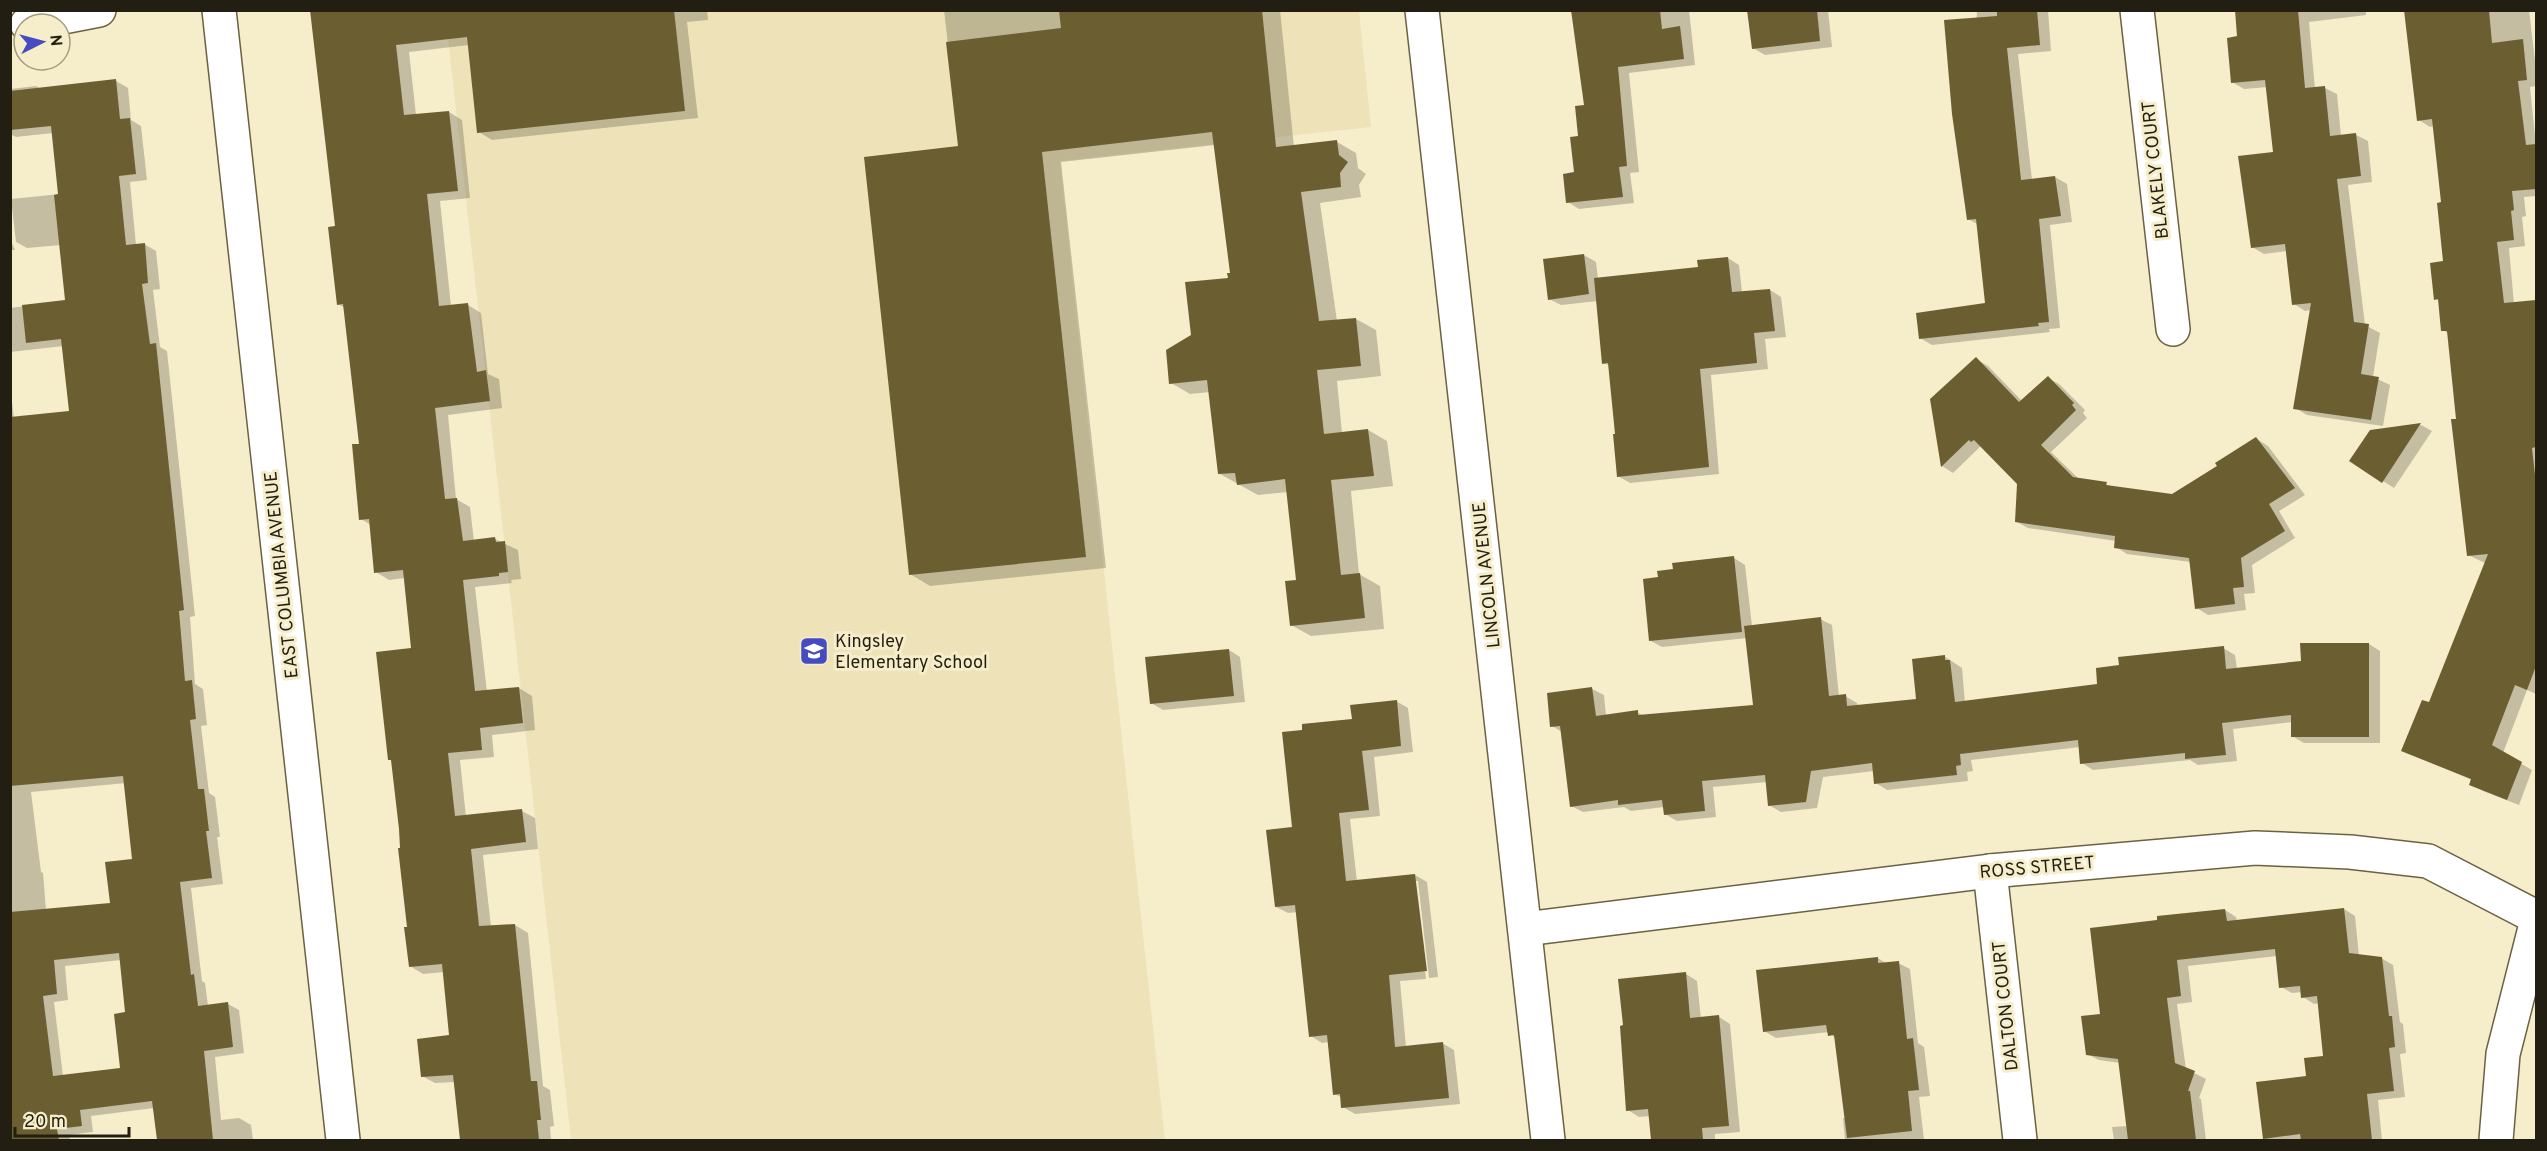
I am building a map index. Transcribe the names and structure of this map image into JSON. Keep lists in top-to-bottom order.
{
  "streets": {
    "street": [
      "BLAKELY COURT",
      "EAST COLUMBIA AVENUE",
      "LINCOLN AVENUE",
      "ROSS STREET",
      "DALTON COURT"
    ]
  },
  "crossings": [
    ["LINCOLN AVENUE", "ROSS STREET"],
    ["ROSS STREET", "DALTON COURT"]
  ],
  "places": {
    "school or university": ["Kingsley Elementary School"]
  },
  "scale_bar": "20 m",
  "north": "right"
}
